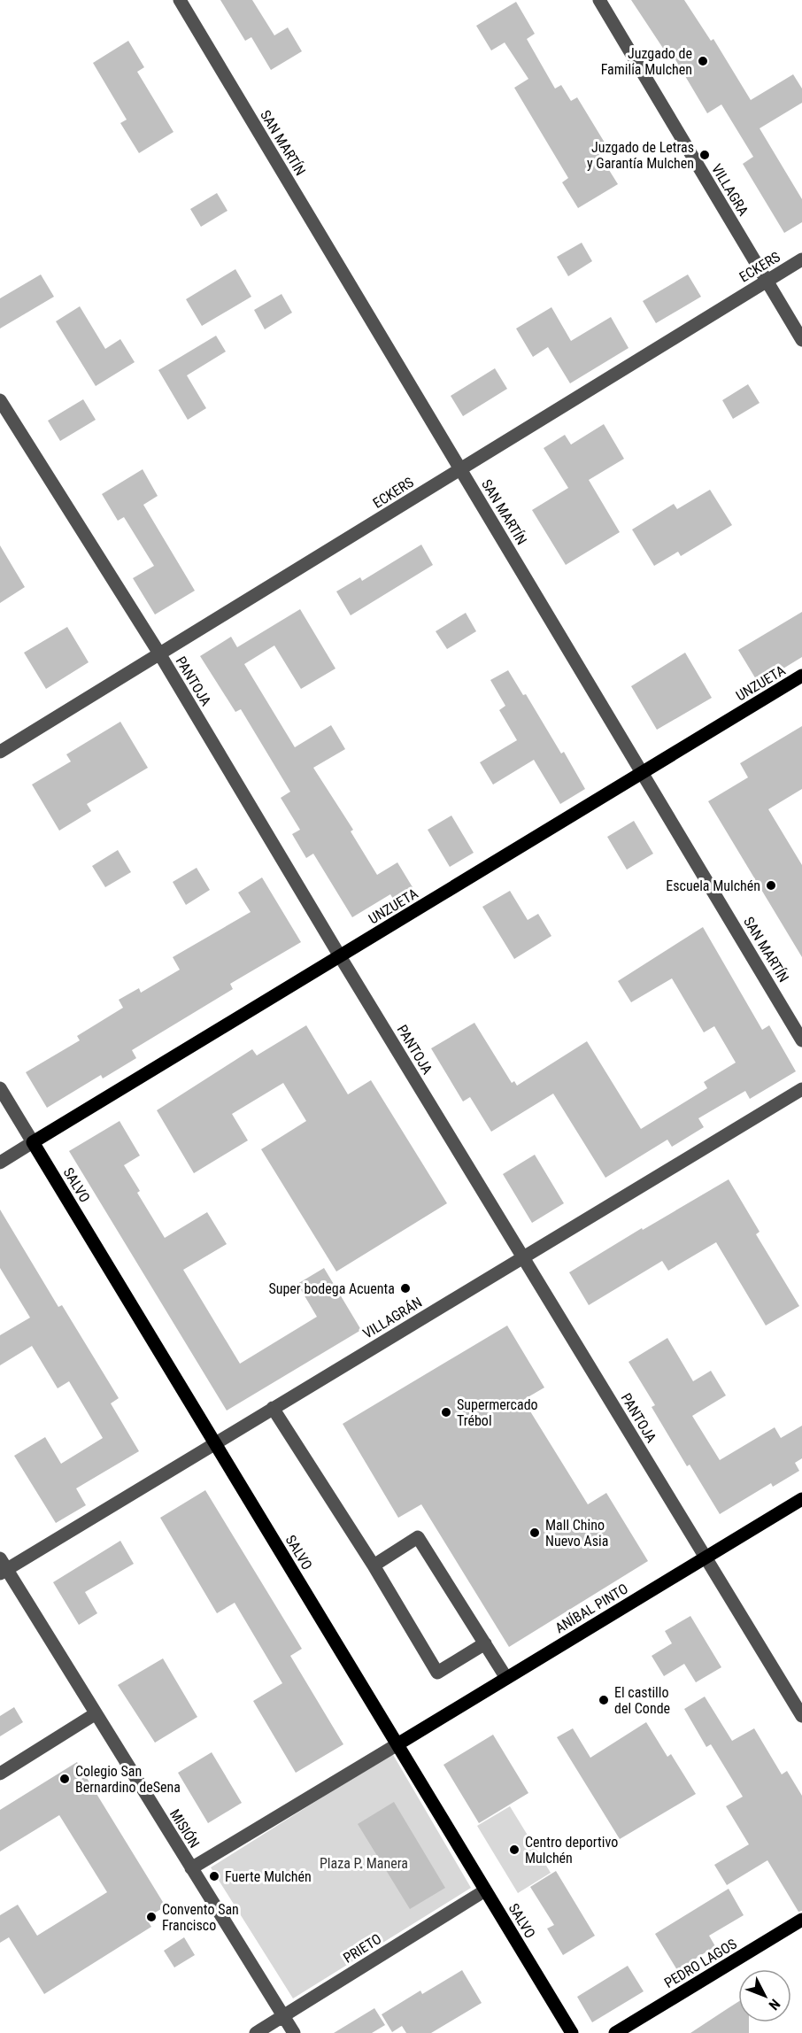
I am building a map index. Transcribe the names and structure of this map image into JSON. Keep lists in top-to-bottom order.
{
  "streets": {
    "main road": [
      "UNZUETA",
      "SALVO",
      "ANÍBAL PINTO",
      "PEDRO LAGOS"
    ],
    "street": [
      "SAN MARTÍN",
      "VILLAGRA",
      "ECKERS",
      "PANTOJA",
      "VILLAGRÁN",
      "MISIÓN",
      "PRIETO"
    ]
  },
  "crossings": [
    ["SAN MARTÍN", "ECKERS"],
    ["SAN MARTÍN", "UNZUETA"],
    ["VILLAGRA", "ECKERS"],
    ["ECKERS", "PANTOJA"],
    ["PANTOJA", "UNZUETA"],
    ["PANTOJA", "VILLAGRÁN"],
    ["PANTOJA", "ANÍBAL PINTO"],
    ["UNZUETA", "SALVO"],
    ["SALVO", "VILLAGRÁN"],
    ["SALVO", "ANÍBAL PINTO"],
    ["SALVO", "PRIETO"],
    ["VILLAGRÁN", "MISIÓN"],
    ["MISIÓN", "PRIETO"]
  ],
  "parks": ["Plaza P. Manera"],
  "places": [
    "Juzgado de Familia Mulchen",
    "Juzgado de Letras y Garantía Mulchen",
    "Escuela Mulchén",
    "Super bodega Acuenta",
    "Supermercado Trébol",
    "Mall Chino Nuevo Asia",
    "El castillo del Conde",
    "Colegio San Bernardino deSena",
    "Centro deportivo Mulchén",
    "Fuerte Mulchén",
    "Convento San Francisco"
  ],
  "north": "bottom right"
}
